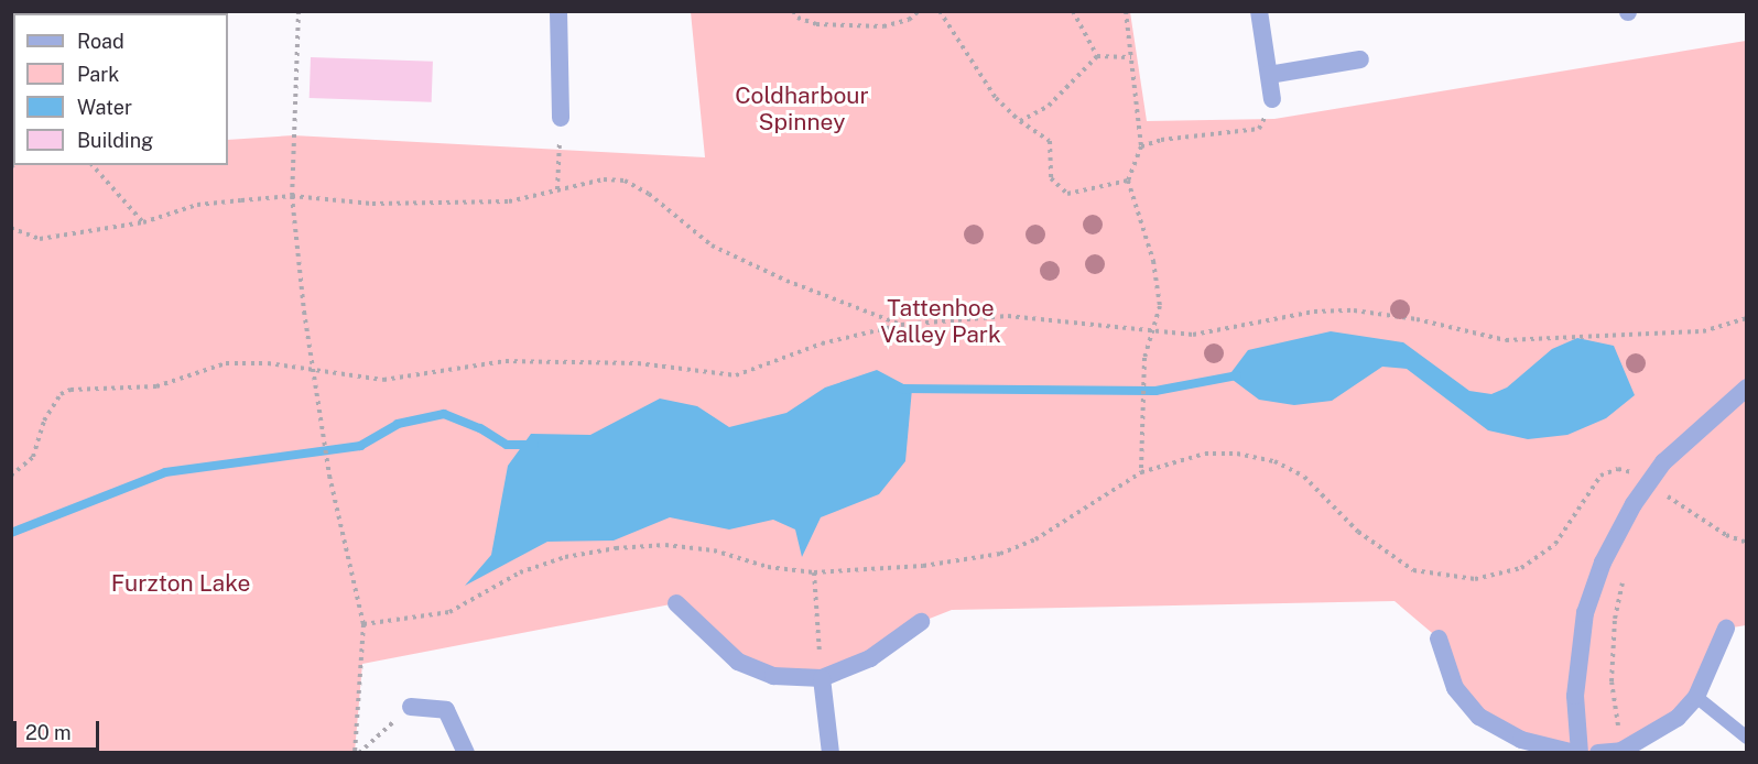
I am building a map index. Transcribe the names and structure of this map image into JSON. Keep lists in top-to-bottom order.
{
  "parks": ["Coldharbour Spinney", "Tattenhoe Valley Park", "Furzton Lake"],
  "legend": [
    "Road",
    "Park",
    "Water",
    "Building"
  ],
  "scale_bar": "20 m"
}
